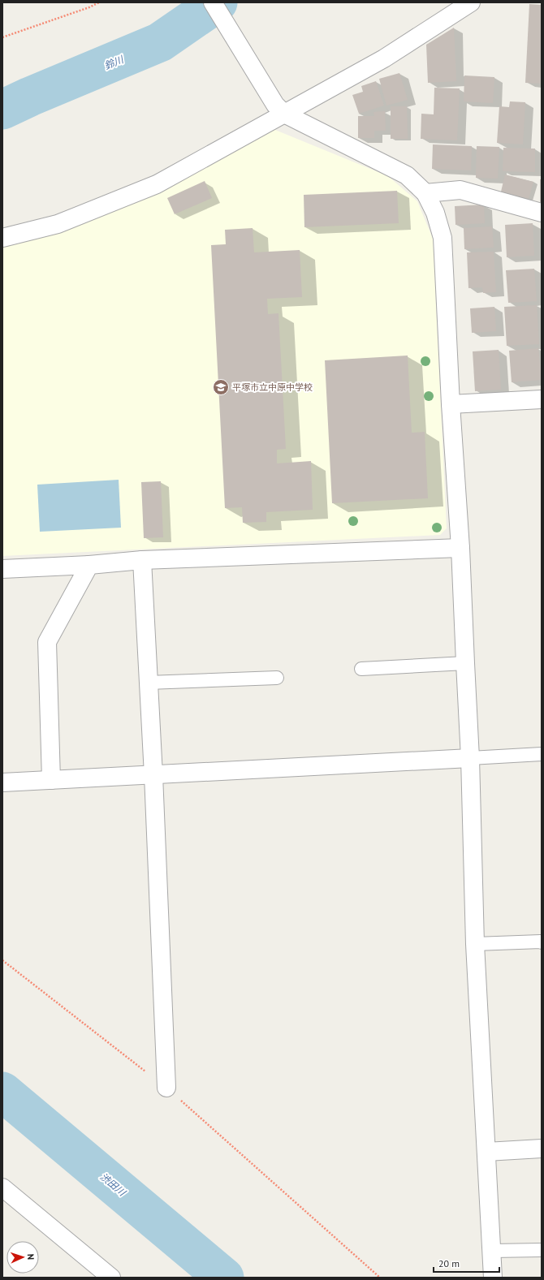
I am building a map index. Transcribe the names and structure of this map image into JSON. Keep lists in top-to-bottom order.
{
  "water": ["鈴川", "渋田川"],
  "places": {
    "school or university": ["平塚市立中原中学校"]
  },
  "scale_bar": "20 m",
  "north": "right"
}
